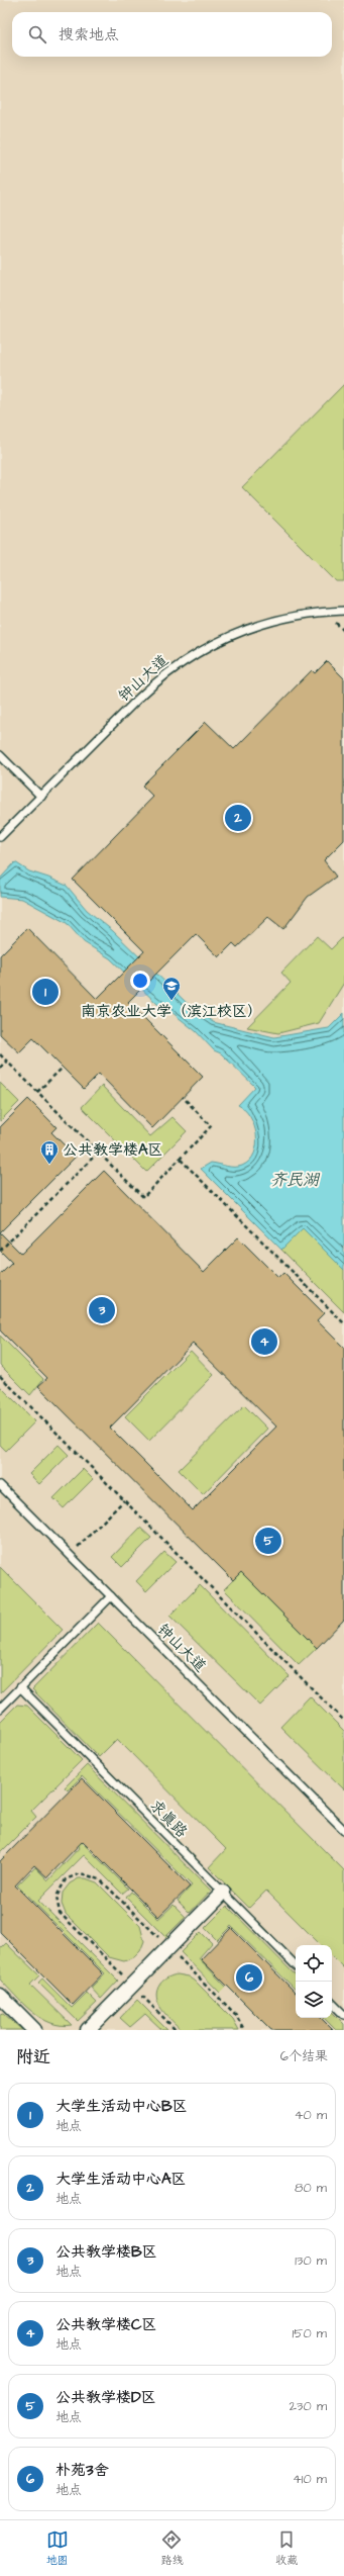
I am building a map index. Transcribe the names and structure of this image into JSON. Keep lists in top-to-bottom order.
{
  "streets": {
    "lane": ["钟山大道", "求真路"]
  },
  "water": ["齐民湖"],
  "places": {
    "school or university": ["南京农业大学（滨江校区）"],
    "building": ["公共教学楼A区"]
  },
  "page": {
    "search": "搜索地点",
    "pins": [
      "2",
      "1",
      "3",
      "4",
      "5",
      "6"
    ],
    "heading": ["附近", "6个结果"],
    "list": [
      {
        "mark": "1",
        "name": "大学生活动中心B区",
        "note": "地点",
        "value": "40 m"
      },
      {
        "mark": "2",
        "name": "大学生活动中心A区",
        "note": "地点",
        "value": "80 m"
      },
      {
        "mark": "3",
        "name": "公共教学楼B区",
        "note": "地点",
        "value": "130 m"
      },
      {
        "mark": "4",
        "name": "公共教学楼C区",
        "note": "地点",
        "value": "150 m"
      },
      {
        "mark": "5",
        "name": "公共教学楼D区",
        "note": "地点",
        "value": "230 m"
      },
      {
        "mark": "6",
        "name": "朴苑3舍",
        "note": "地点",
        "value": "410 m"
      }
    ],
    "nav": ["地图", "路线", "收藏"]
  }
}
